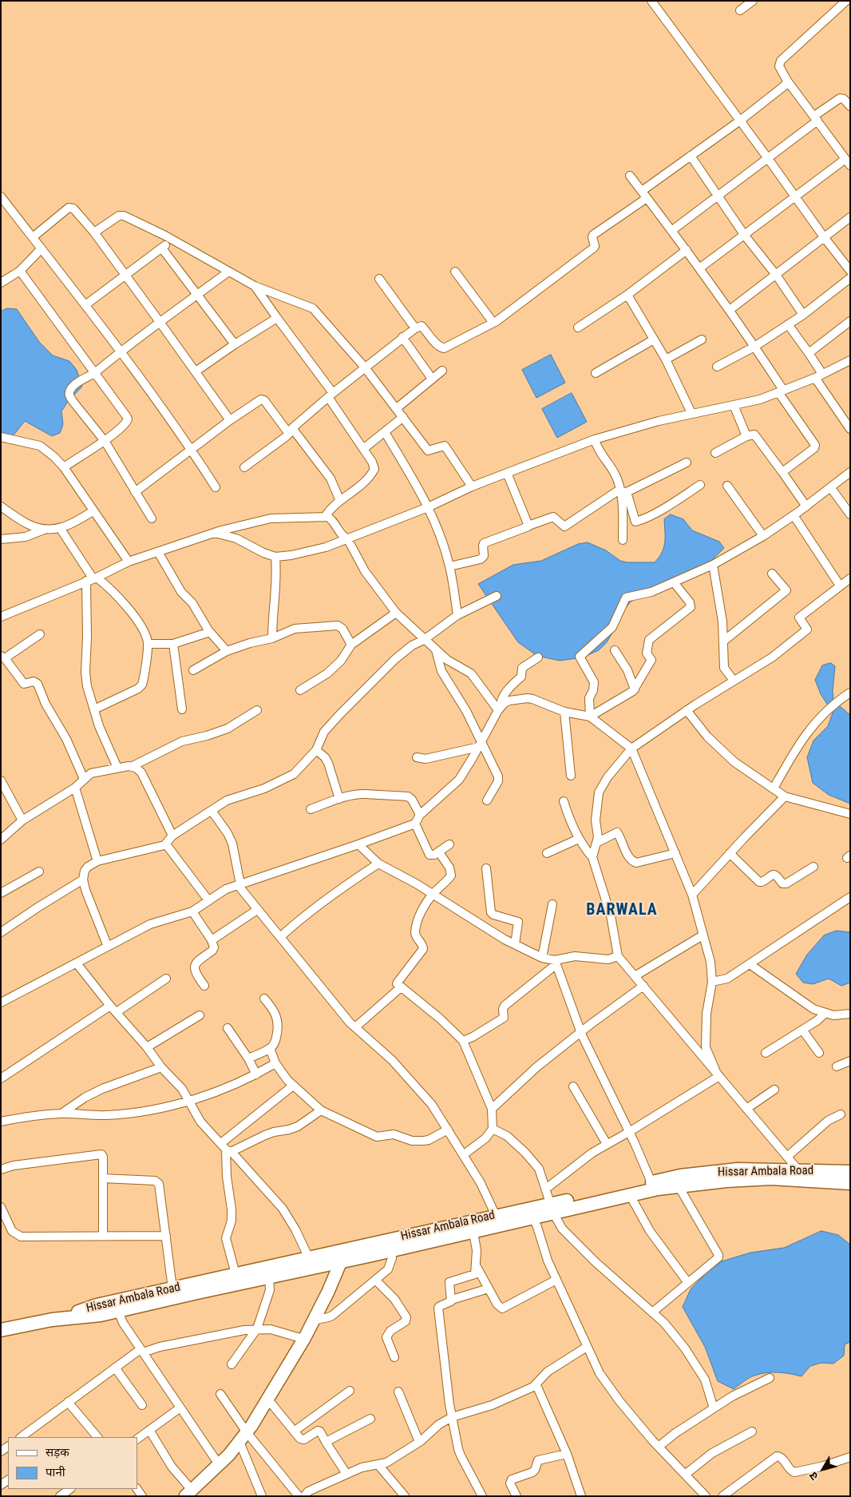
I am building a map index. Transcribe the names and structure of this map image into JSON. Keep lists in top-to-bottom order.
{
  "streets": {
    "main road": ["Hissar Ambala Road"]
  },
  "districts": ["BARWALA"],
  "legend": ["सड़क", "पानी"],
  "north": "bottom left"
}
